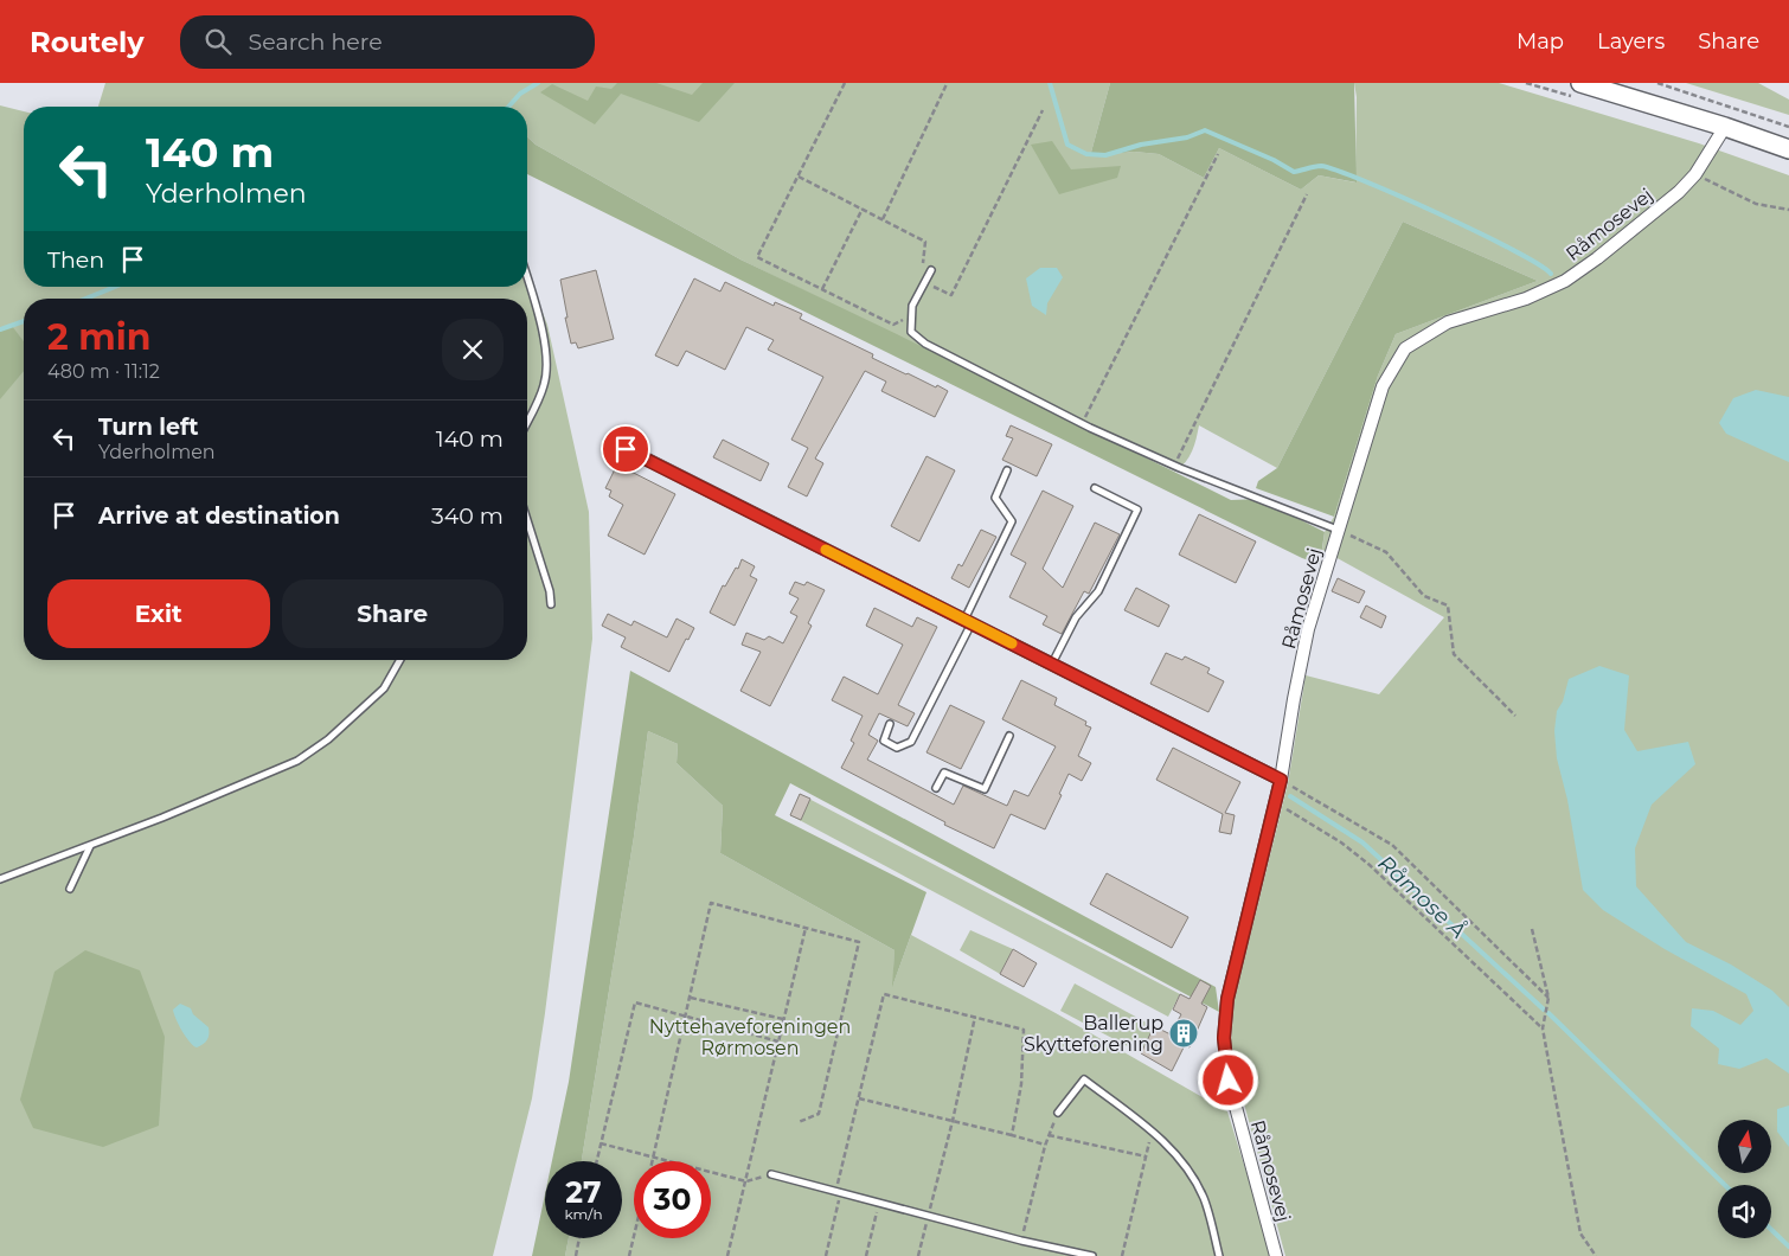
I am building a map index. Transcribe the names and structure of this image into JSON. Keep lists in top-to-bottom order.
{
  "streets": {
    "street": ["Råmosevej"]
  },
  "water": ["Råmose Å"],
  "parks": ["Nyttehaveforeningen Rørmosen"],
  "places": {
    "building": ["Ballerup Skytteforening"]
  },
  "north": "top",
  "page": {
    "header": "Routely",
    "search": "Search here",
    "nav": ["Map", "Layers", "Share"],
    "turn": ["140 m", "Yderholmen"],
    "then": "Then",
    "heading": ["2 min", "480 m · 11:12"],
    "list": [
      {
        "name": "Turn left",
        "note": "Yderholmen",
        "value": "140 m"
      },
      {
        "name": "Arrive at destination",
        "value": "340 m"
      }
    ],
    "buttons": ["Exit", "Share"],
    "speed": "27 km/h",
    "limit": "30"
  }
}
